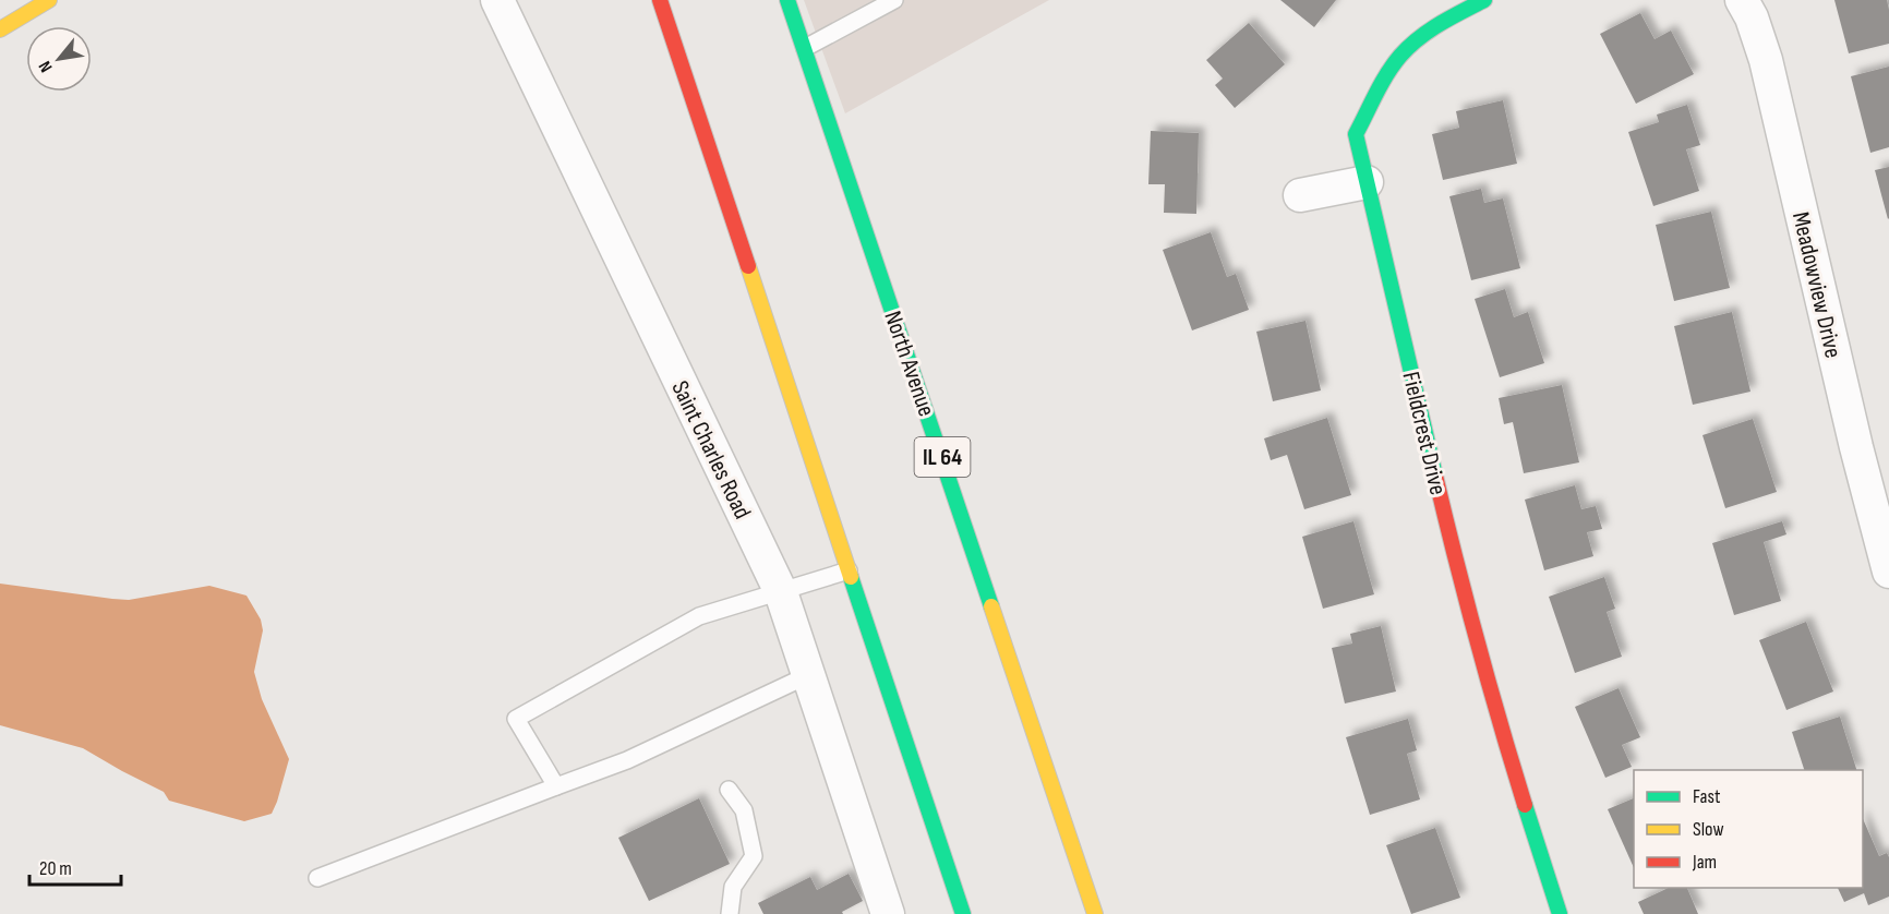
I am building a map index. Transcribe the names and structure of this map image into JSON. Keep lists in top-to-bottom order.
{
  "streets": {
    "main road": ["North Avenue", "Fieldcrest Drive", "IL 64"],
    "street": ["Meadowview Drive", "Saint Charles Road"]
  },
  "legend": ["Fast", "Slow", "Jam"],
  "scale_bar": "20 m",
  "north": "bottom left"
}
